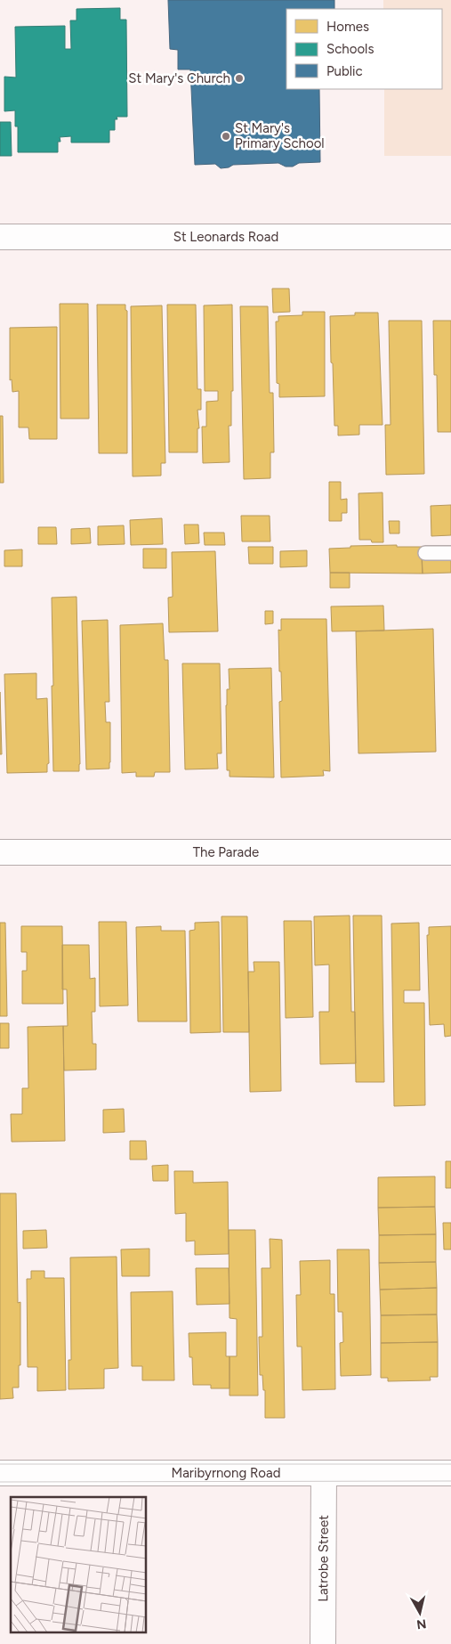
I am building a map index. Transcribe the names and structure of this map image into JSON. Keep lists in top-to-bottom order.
{
  "streets": {
    "street": [
      "St Leonards Road",
      "The Parade",
      "Maribyrnong Road",
      "Latrobe Street"
    ]
  },
  "crossings": [
    ["Maribyrnong Road", "Latrobe Street"]
  ],
  "places": ["St Mary's Church", "St Mary's Primary School"],
  "legend": ["Homes", "Schools", "Public"],
  "north": "bottom"
}
